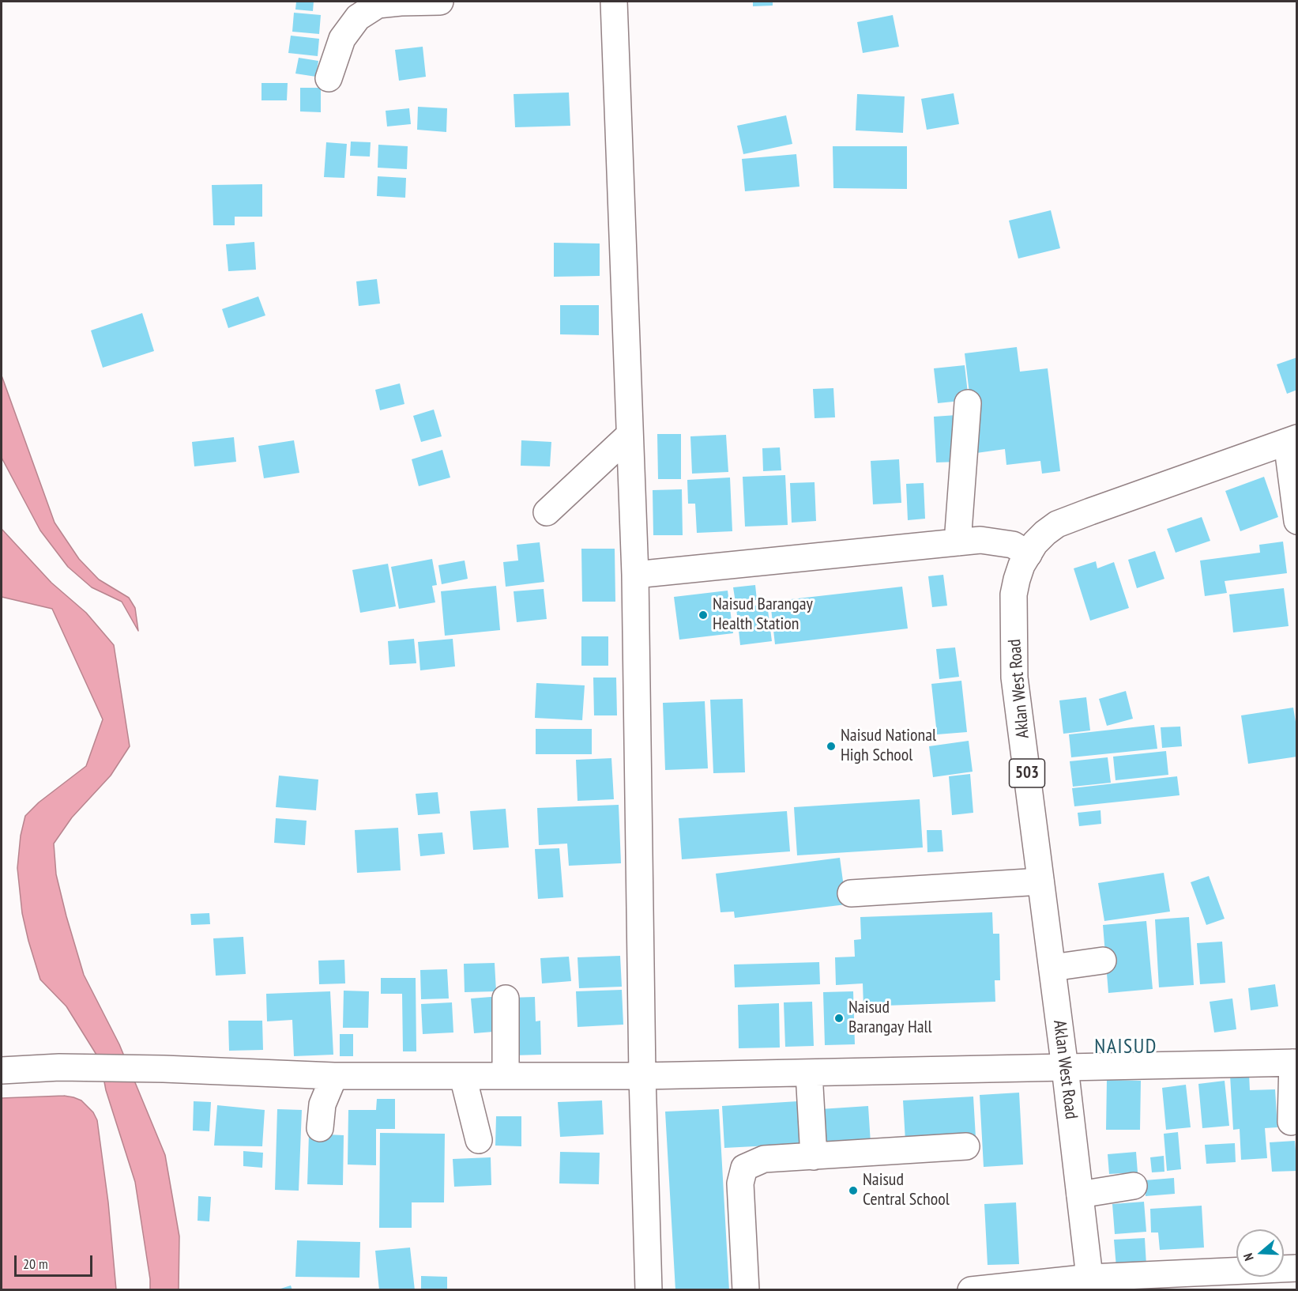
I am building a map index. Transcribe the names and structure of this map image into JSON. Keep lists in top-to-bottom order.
{
  "streets": {
    "street": ["Aklan West Road", "503"]
  },
  "districts": ["NAISUD"],
  "places": [
    "Naisud Barangay Health Station",
    "Naisud National High School",
    "Naisud Barangay Hall",
    "Naisud Central School"
  ],
  "scale_bar": "20 m",
  "north": "left"
}
